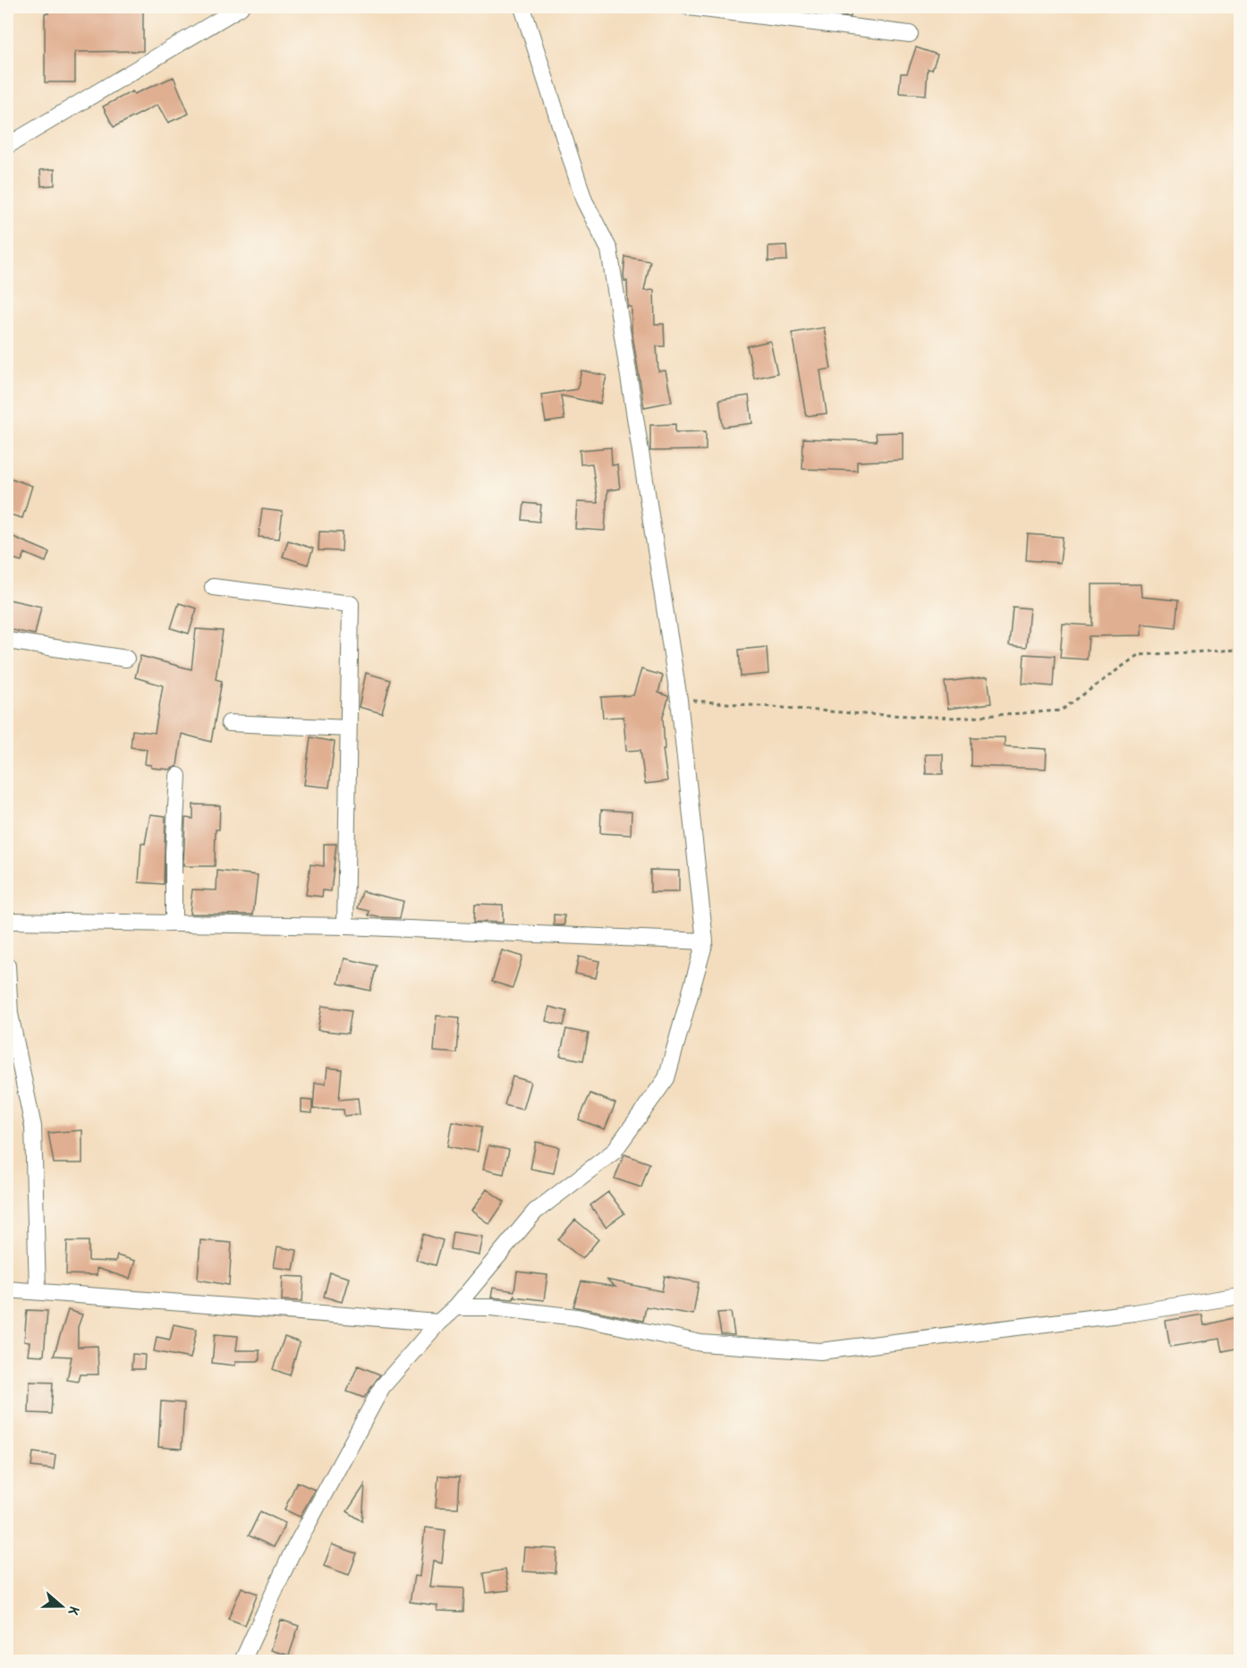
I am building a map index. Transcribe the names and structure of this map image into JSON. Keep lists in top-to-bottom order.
{
  "north": "right"
}
